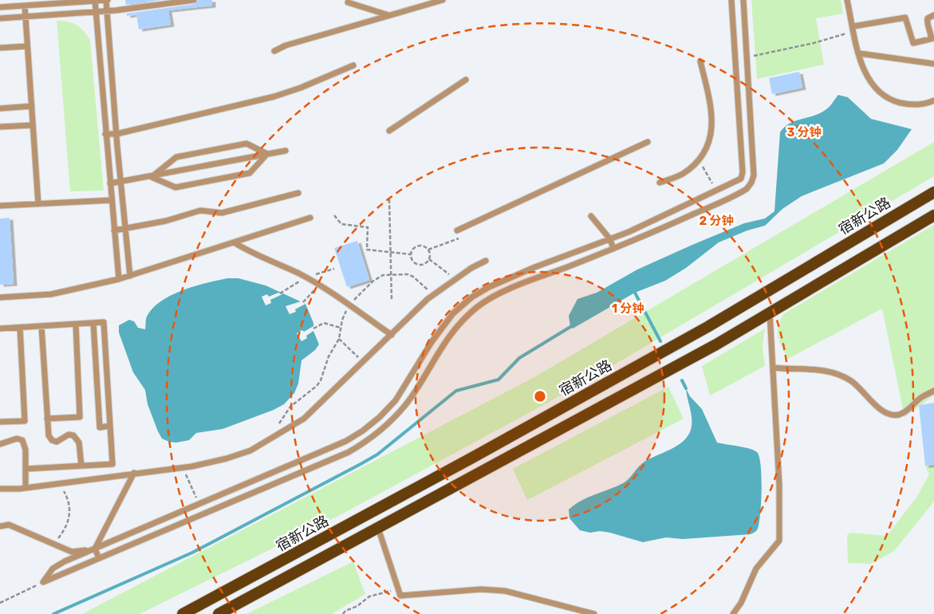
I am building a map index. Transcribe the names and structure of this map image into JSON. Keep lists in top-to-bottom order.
{
  "streets": {
    "highway": ["宿新公路"]
  },
  "rings": ["3 分钟", "2 分钟", "1 分钟"]
}
